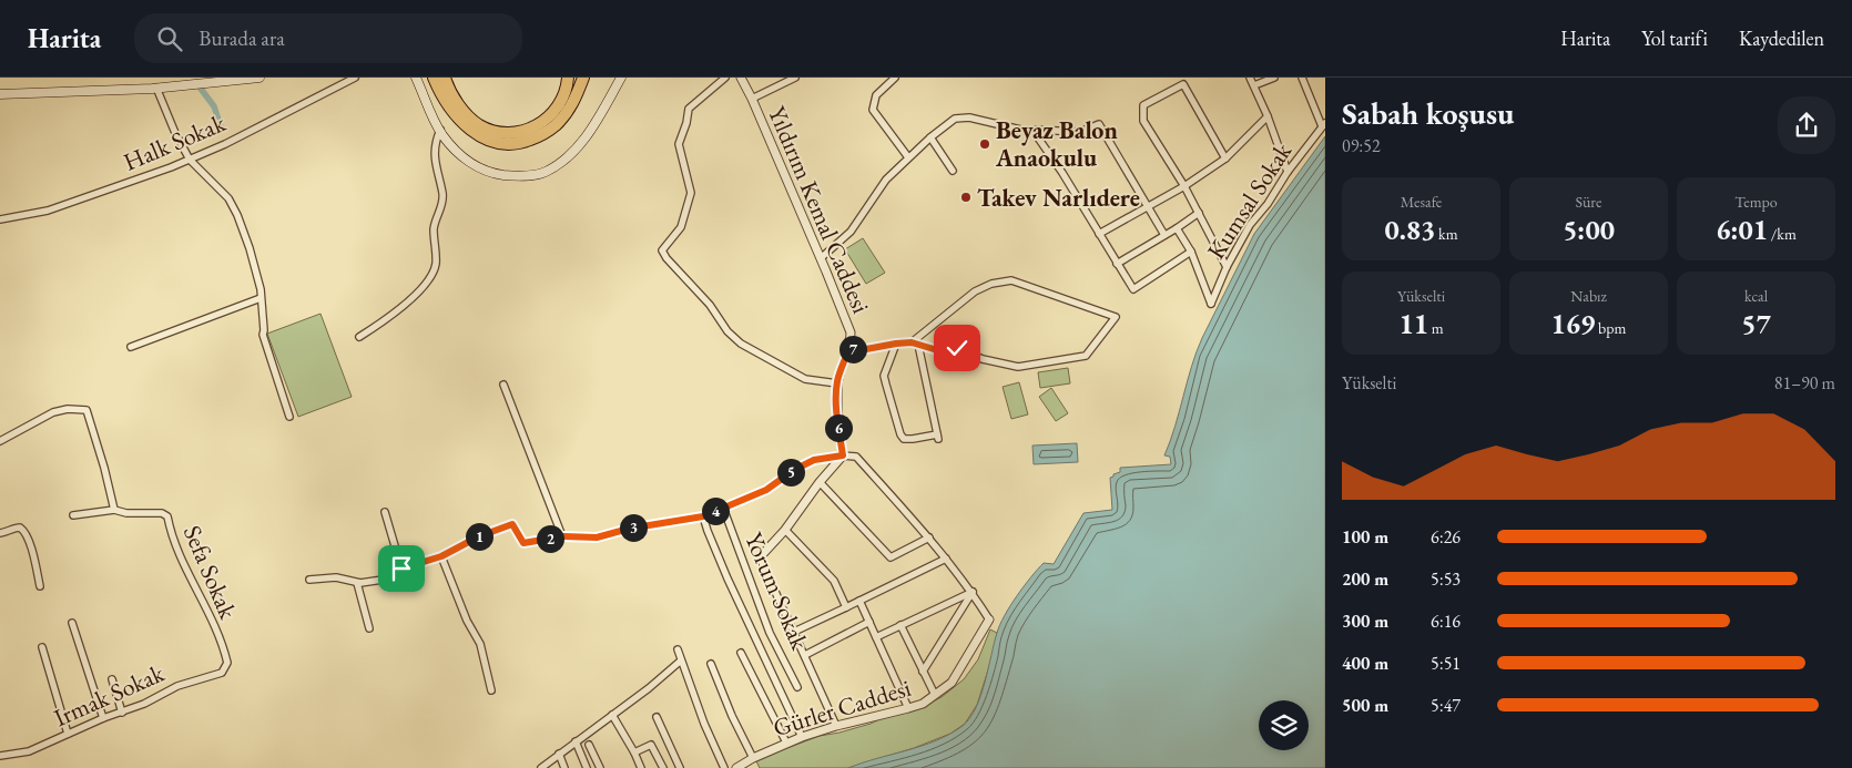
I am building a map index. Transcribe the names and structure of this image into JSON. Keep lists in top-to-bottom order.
{
  "streets": {
    "street": [
      "Halk Sokak",
      "Kumsal Sokak",
      "Yıldırım Kemal Caddesi",
      "Sefa Sokak",
      "Yorum Sokak",
      "Irmak Sokak",
      "Gürler Caddesi"
    ]
  },
  "crossings": [
    ["Sefa Sokak", "Irmak Sokak"]
  ],
  "places": ["Beyaz Balon Anaokulu", "Takev Narlıdere"],
  "page": {
    "header": "Harita",
    "search": "Burada ara",
    "nav": ["Harita", "Yol tarifi", "Kaydedilen"],
    "heading": ["Sabah koşusu", "09:52"],
    "stats": [
      ["Mesafe", "0.83 km"],
      ["Süre", "5:00"],
      ["Tempo", "6:01 /km"],
      ["Yükselti", "11 m"],
      ["Nabız", "169 bpm"],
      ["kcal", "57"]
    ],
    "pins": [
      "7",
      "6",
      "5",
      "4",
      "3",
      "1",
      "2"
    ],
    "chart": ["Yükselti", "81–90 m"],
    "list": [
      {
        "name": "100 m",
        "note": "6:26"
      },
      {
        "name": "200 m",
        "note": "5:53"
      },
      {
        "name": "300 m",
        "note": "6:16"
      },
      {
        "name": "400 m",
        "note": "5:51"
      },
      {
        "name": "500 m",
        "note": "5:47"
      }
    ]
  }
}
